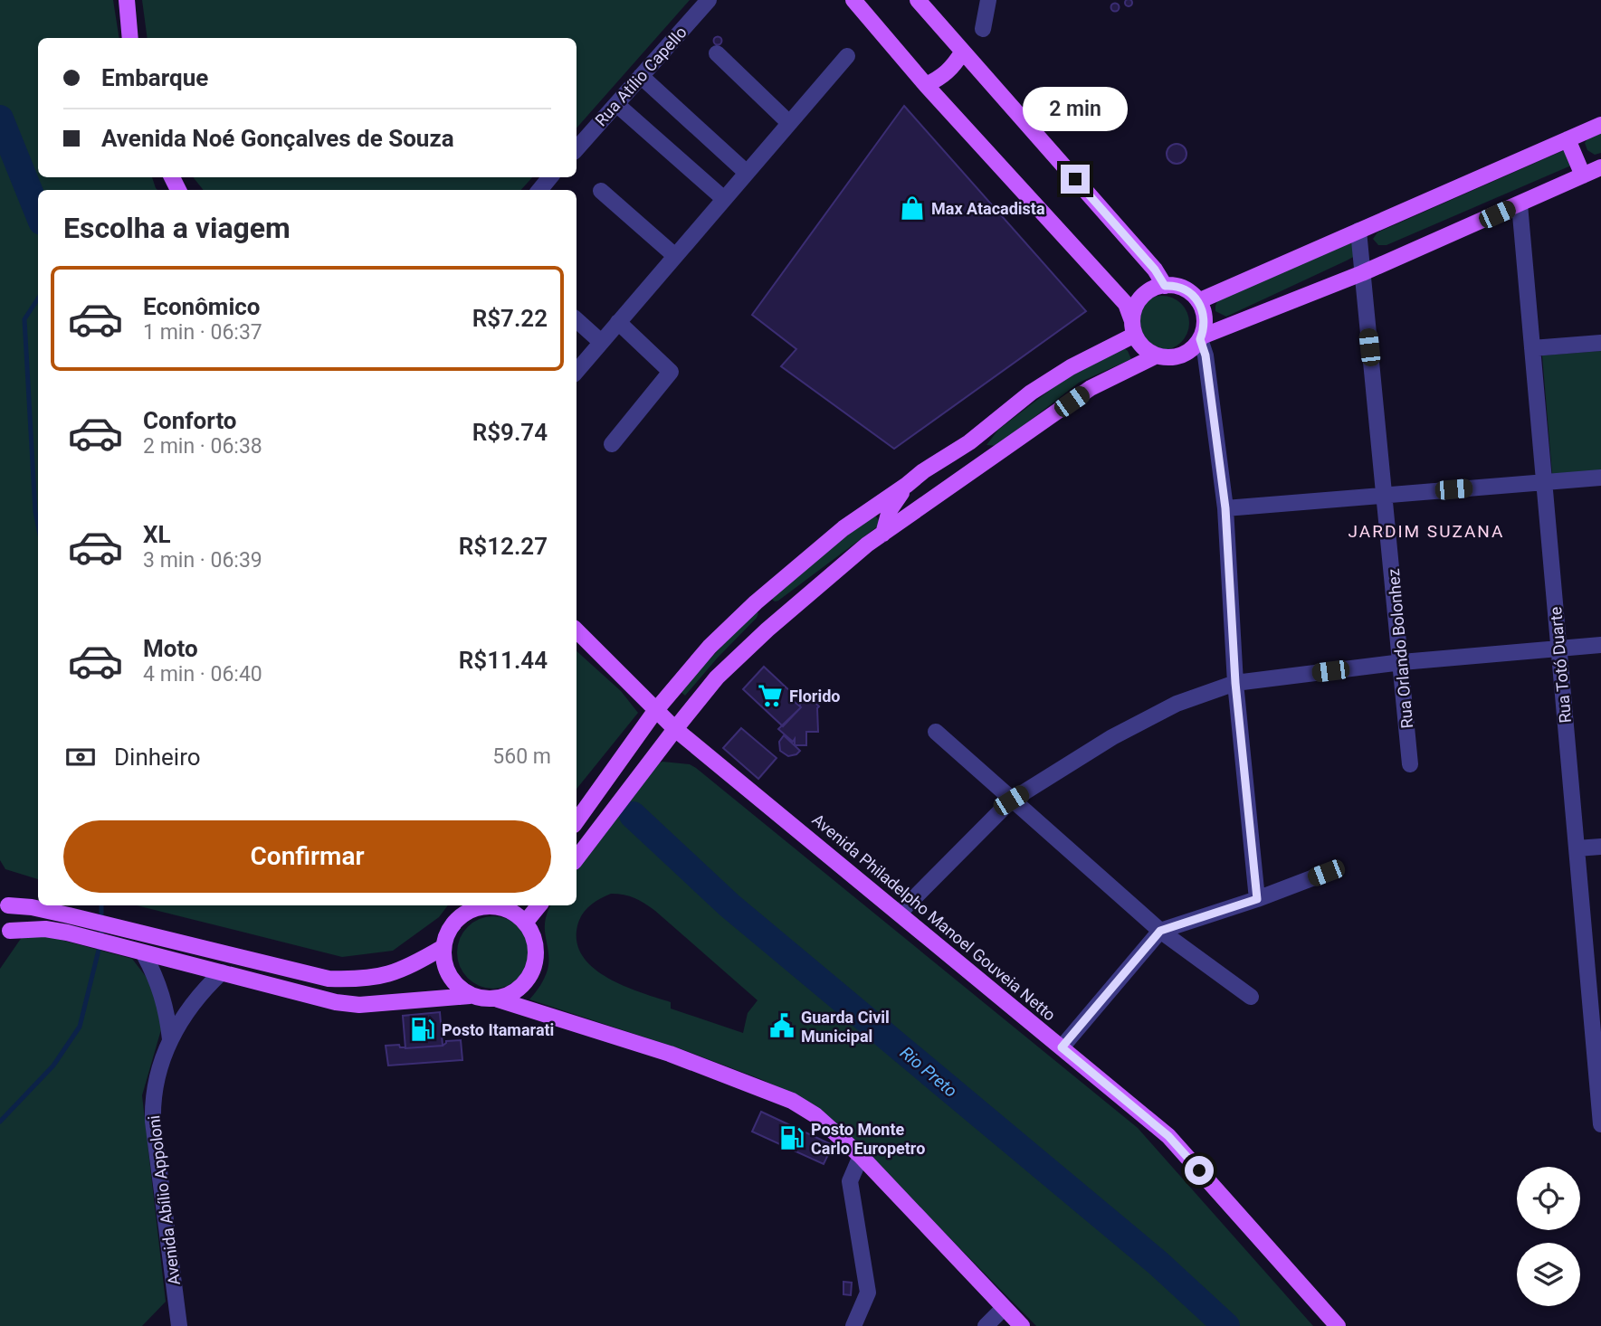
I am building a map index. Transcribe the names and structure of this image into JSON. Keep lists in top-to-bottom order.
{
  "streets": {
    "main road": ["Avenida Philadelpho Manoel Gouveia Netto"],
    "street": [
      "Rua Atílio Capello",
      "Rua Orlando Bolonhez",
      "Rua Totó Duarte",
      "Avenida Abílio Appoloni"
    ]
  },
  "districts": ["JARDIM SUZANA"],
  "water": ["Rio Preto"],
  "places": {
    "shop": ["Max Atacadista"],
    "supermarket": ["Florido"],
    "public building": ["Guarda Civil Municipal"],
    "fuel station": ["Posto Itamarati", "Posto Monte Carlo Europetro"]
  },
  "page": {
    "banner": ["Embarque", "Avenida Noé Gonçalves de Souza"],
    "bubble": "2 min",
    "heading": "Escolha a viagem",
    "list": [
      {
        "name": "Econômico",
        "note": "1 min · 06:37",
        "value": "R$7.22"
      },
      {
        "name": "Conforto",
        "note": "2 min · 06:38",
        "value": "R$9.74"
      },
      {
        "name": "XL",
        "note": "3 min · 06:39",
        "value": "R$12.27"
      },
      {
        "name": "Moto",
        "note": "4 min · 06:40",
        "value": "R$11.44"
      }
    ],
    "pay": ["Dinheiro", "560 m"],
    "buttons": "Confirmar"
  }
}
